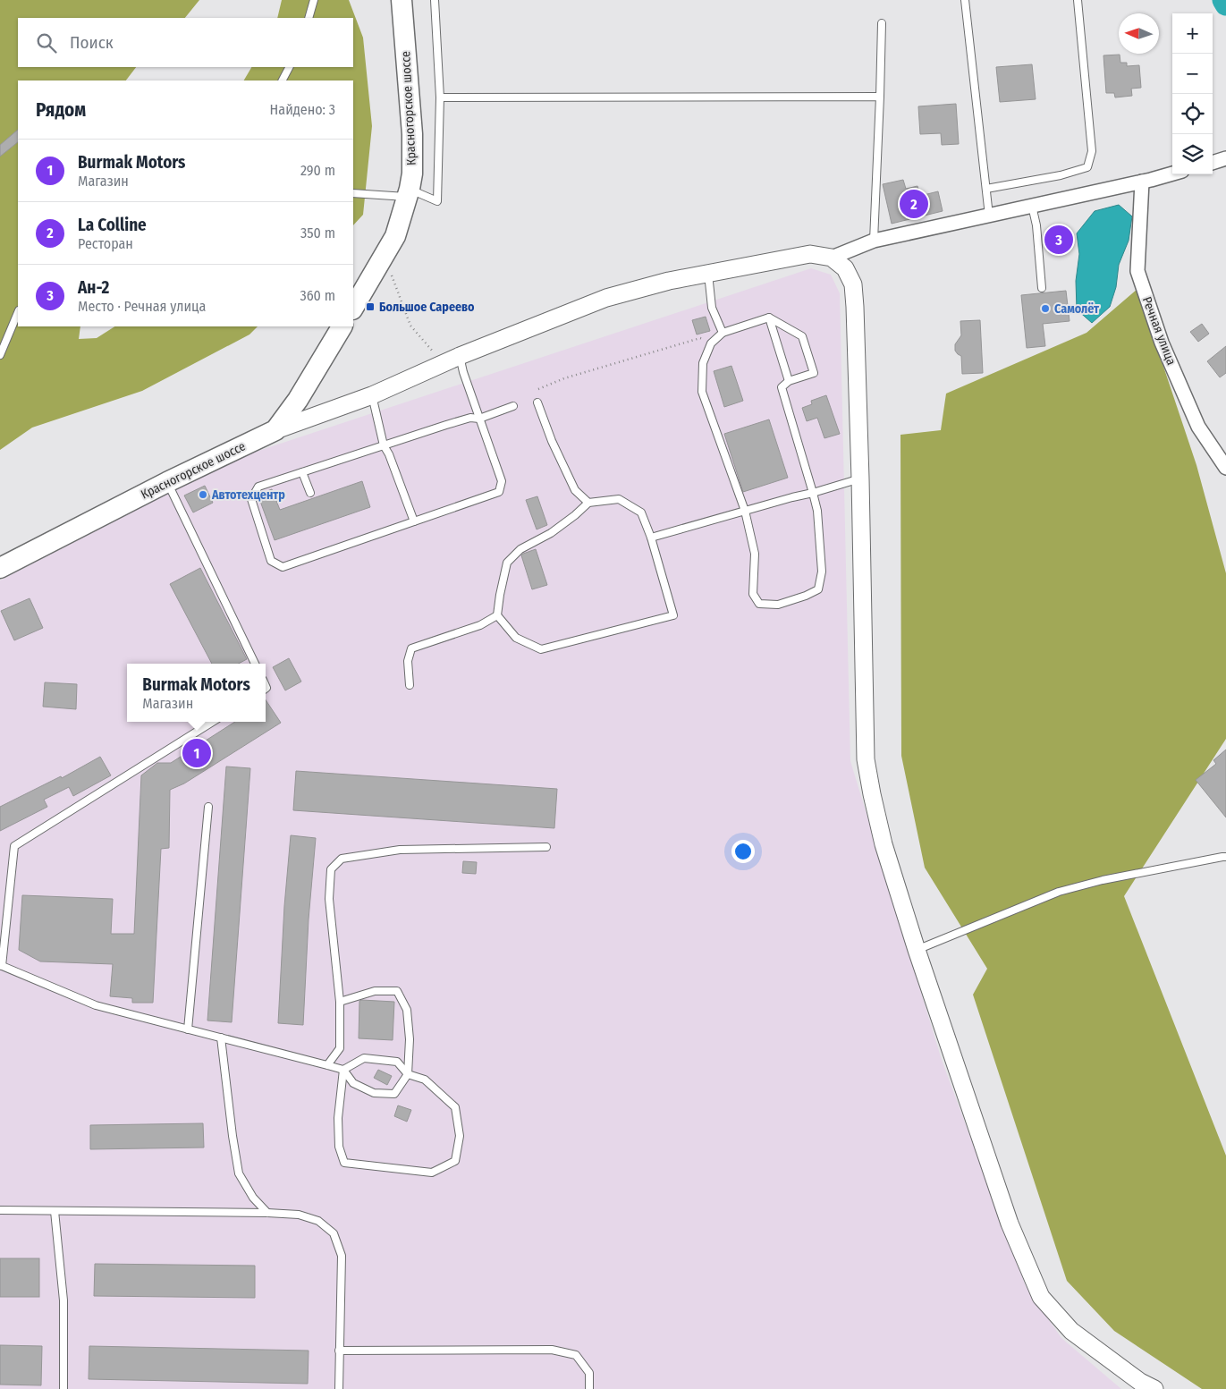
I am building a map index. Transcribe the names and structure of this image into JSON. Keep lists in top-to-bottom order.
{
  "streets": {
    "main road": ["Красногорское шоссе"],
    "street": ["Речная улица"]
  },
  "places": {
    "transit": ["Большое Сареево"],
    "other": ["Самолёт", "Автотехцентр"]
  },
  "north": "left",
  "page": {
    "map_buttons": ["+", "−"],
    "search": "Поиск",
    "heading": ["Рядом", "Найдено: 3"],
    "list": [
      {
        "mark": "1",
        "name": "Burmak Motors",
        "note": "Магазин",
        "value": "290 m"
      },
      {
        "mark": "2",
        "name": "La Colline",
        "note": "Ресторан",
        "value": "350 m"
      },
      {
        "mark": "3",
        "name": "Ан-2",
        "note": "Место · Речная улица",
        "value": "360 m"
      }
    ],
    "pins": ["2", "3", "1"],
    "popup": ["Burmak Motors", "Магазин"]
  }
}
